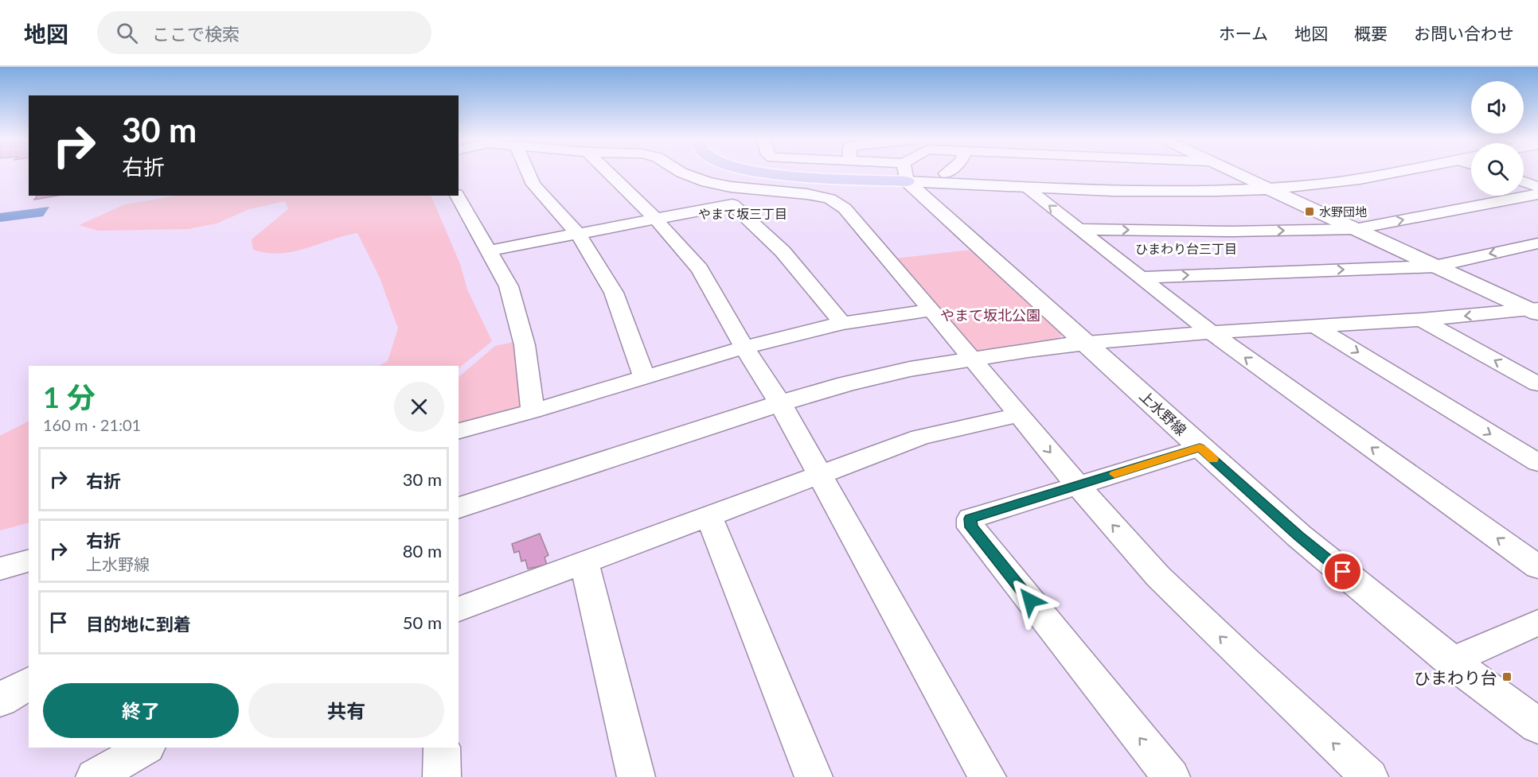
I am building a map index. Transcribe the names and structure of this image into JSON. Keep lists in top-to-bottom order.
{
  "streets": {
    "street": ["上水野線"]
  },
  "districts": ["やまて坂三丁目", "ひまわり台三丁目"],
  "parks": ["やまて坂北公園"],
  "places": {
    "transit": ["水野団地", "ひまわり台"]
  },
  "page": {
    "header": "地図",
    "search": "ここで検索",
    "nav": [
      "ホーム",
      "地図",
      "概要",
      "お問い合わせ"
    ],
    "turn": ["30 m", "右折"],
    "heading": ["1 分", "160 m · 21:01"],
    "list": [
      {
        "name": "右折",
        "value": "30 m"
      },
      {
        "name": "右折",
        "note": "上水野線",
        "value": "80 m"
      },
      {
        "name": "目的地に到着",
        "value": "50 m"
      }
    ],
    "buttons": ["終了", "共有"]
  }
}
